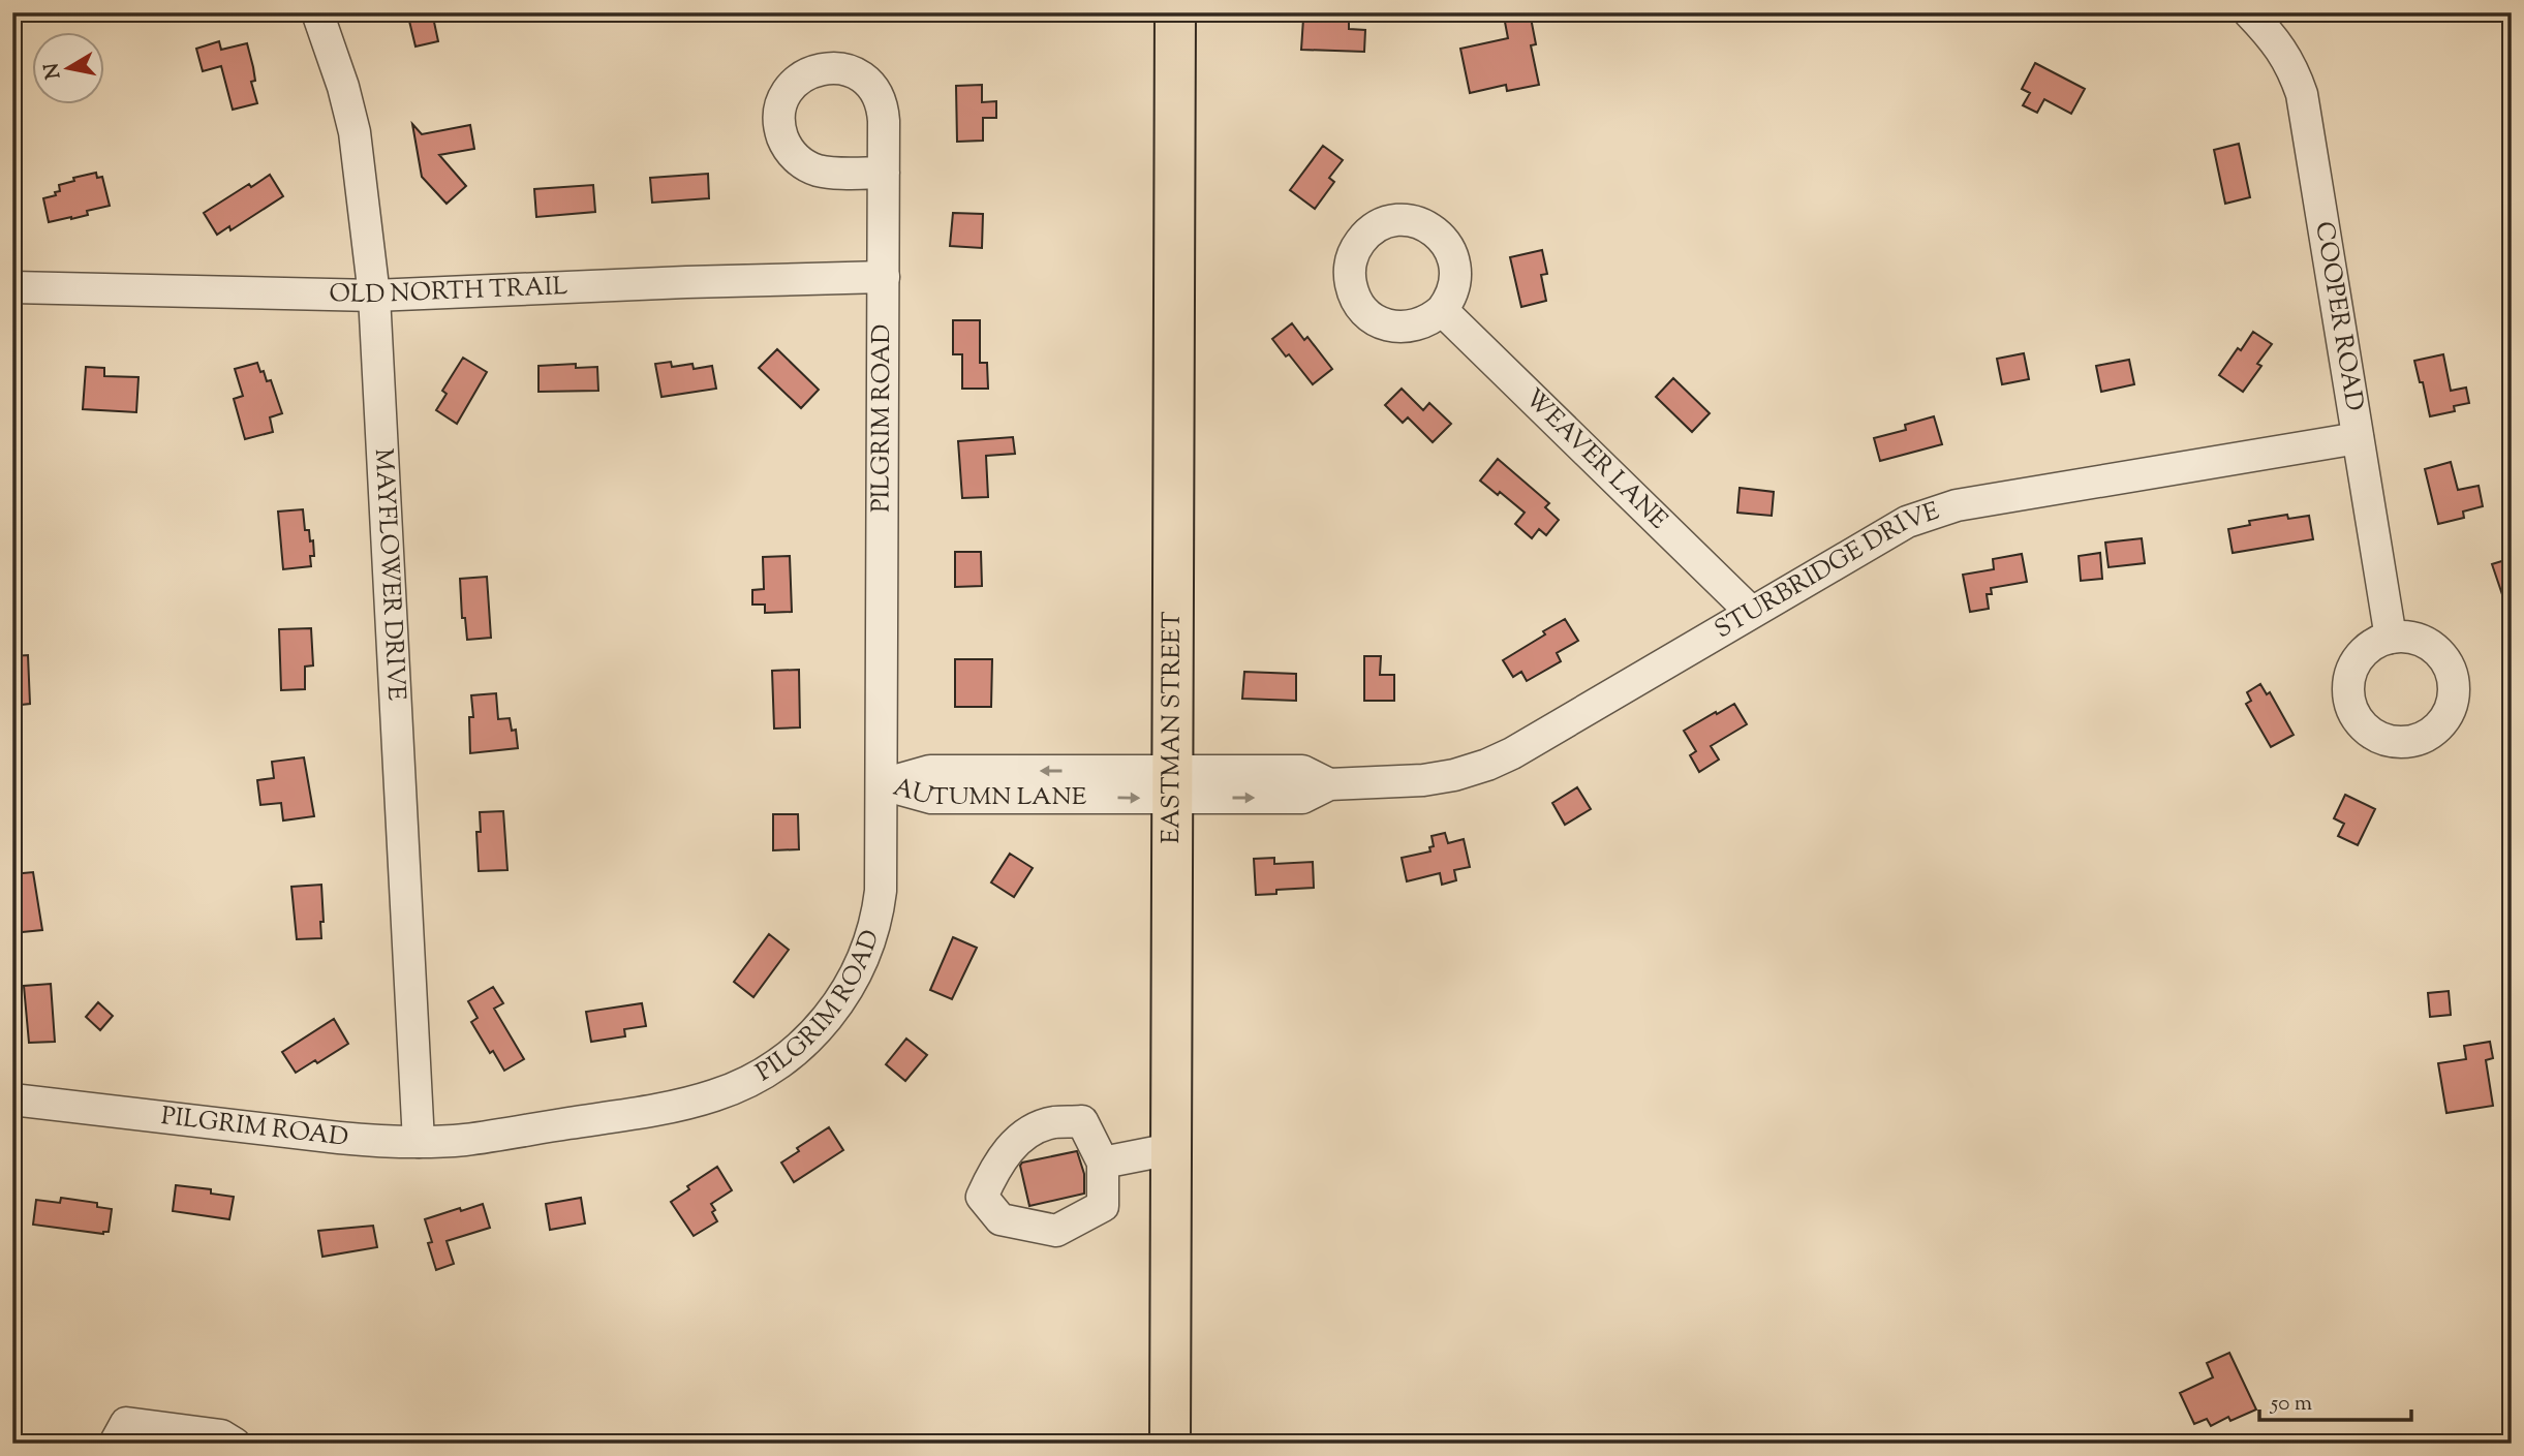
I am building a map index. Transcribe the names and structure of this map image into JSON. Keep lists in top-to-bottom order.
{
  "streets": {
    "main road": ["EASTMAN STREET"],
    "street": [
      "OLD NORTH TRAIL",
      "COOPER ROAD",
      "PILGRIM ROAD",
      "WEAVER LANE",
      "STURBRIDGE DRIVE",
      "MAYFLOWER DRIVE",
      "AUTUMN LANE"
    ]
  },
  "crossings": [
    ["OLD NORTH TRAIL", "PILGRIM ROAD"],
    ["OLD NORTH TRAIL", "MAYFLOWER DRIVE"],
    ["COOPER ROAD", "STURBRIDGE DRIVE"],
    ["PILGRIM ROAD", "MAYFLOWER DRIVE"],
    ["PILGRIM ROAD", "AUTUMN LANE"],
    ["WEAVER LANE", "STURBRIDGE DRIVE"],
    ["STURBRIDGE DRIVE", "EASTMAN STREET"],
    ["STURBRIDGE DRIVE", "AUTUMN LANE"],
    ["EASTMAN STREET", "AUTUMN LANE"]
  ],
  "scale_bar": "50 m",
  "north": "left"
}
